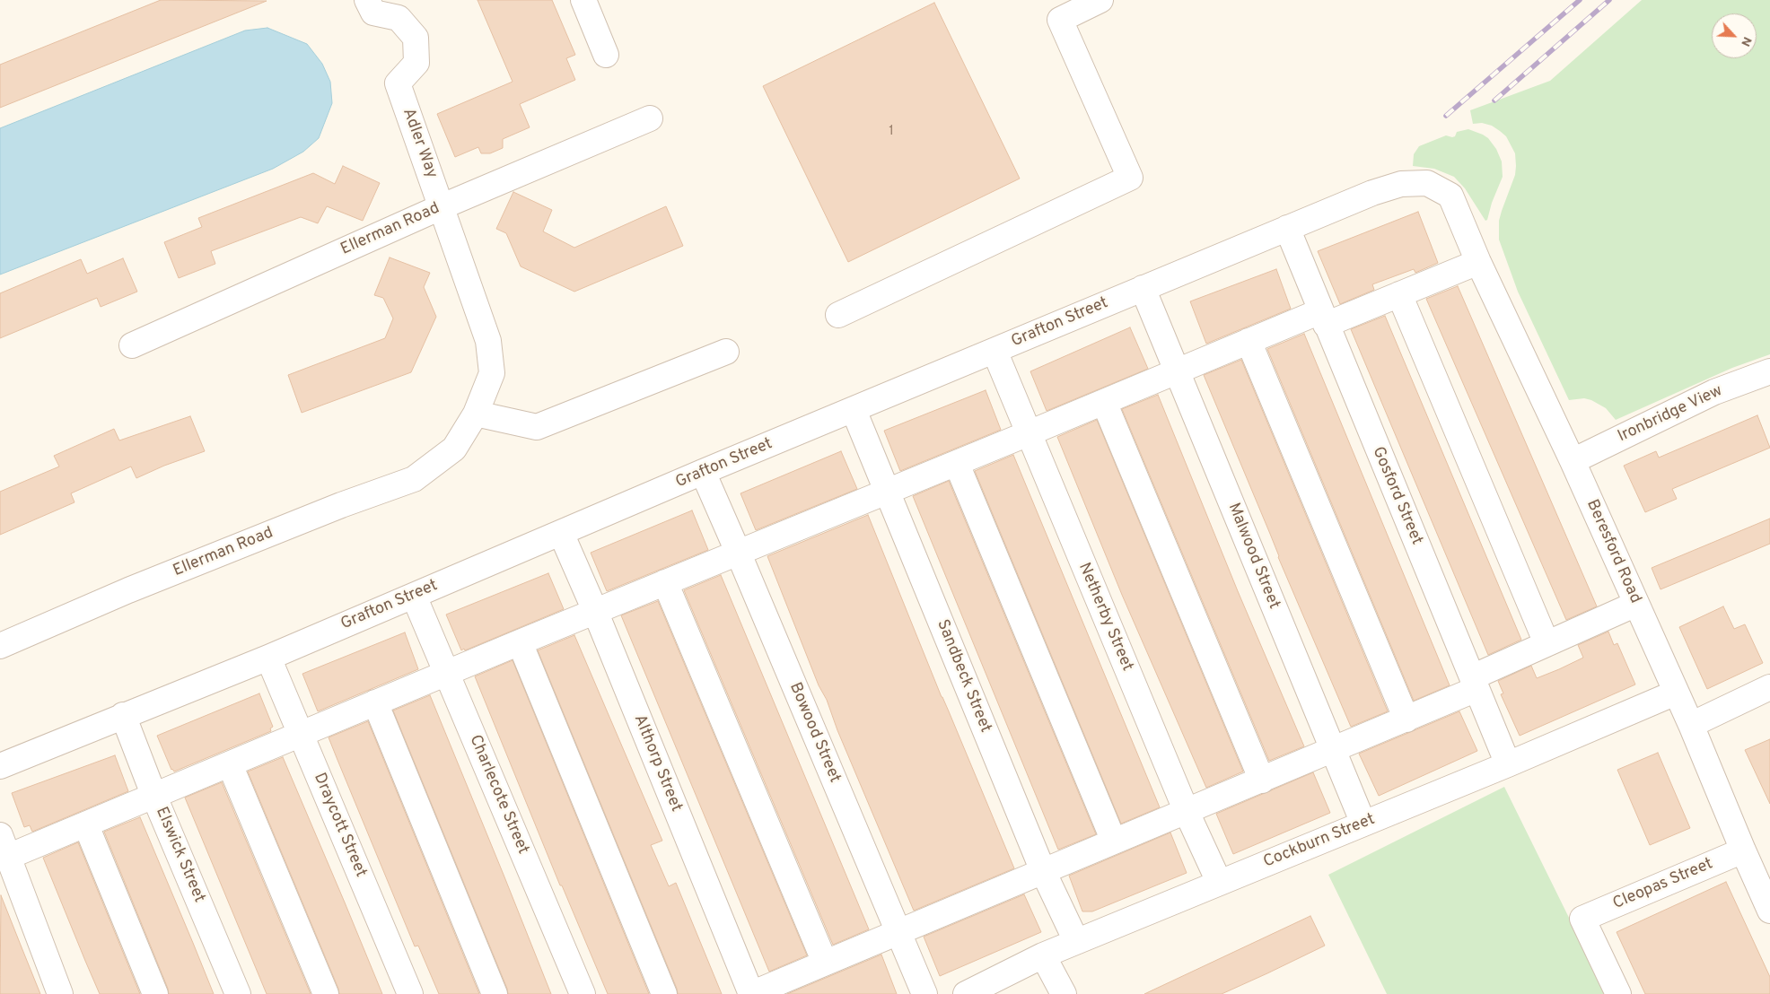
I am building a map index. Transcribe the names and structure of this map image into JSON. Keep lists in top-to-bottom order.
{
  "streets": {
    "street": [
      "Adler Way",
      "Ellerman Road",
      "Grafton Street",
      "Ironbridge View",
      "Gosford Street",
      "Beresford Road",
      "Malwood Street",
      "Netherby Street",
      "Sandbeck Street",
      "Bowood Street",
      "Althorp Street",
      "Charlecote Street",
      "Draycott Street",
      "Cockburn Street",
      "Elswick Street",
      "Cleopas Street"
    ]
  },
  "crossings": [
    ["Adler Way", "Ellerman Road"],
    ["Grafton Street", "Gosford Street"],
    ["Grafton Street", "Beresford Road"],
    ["Grafton Street", "Malwood Street"],
    ["Grafton Street", "Netherby Street"],
    ["Grafton Street", "Sandbeck Street"],
    ["Grafton Street", "Bowood Street"],
    ["Grafton Street", "Althorp Street"],
    ["Grafton Street", "Charlecote Street"],
    ["Grafton Street", "Draycott Street"],
    ["Grafton Street", "Elswick Street"],
    ["Ironbridge View", "Beresford Road"],
    ["Gosford Street", "Cockburn Street"],
    ["Beresford Road", "Cockburn Street"],
    ["Beresford Road", "Cleopas Street"],
    ["Malwood Street", "Cockburn Street"],
    ["Netherby Street", "Cockburn Street"],
    ["Sandbeck Street", "Cockburn Street"]
  ],
  "house_numbers": ["1"],
  "north": "bottom right"
}
